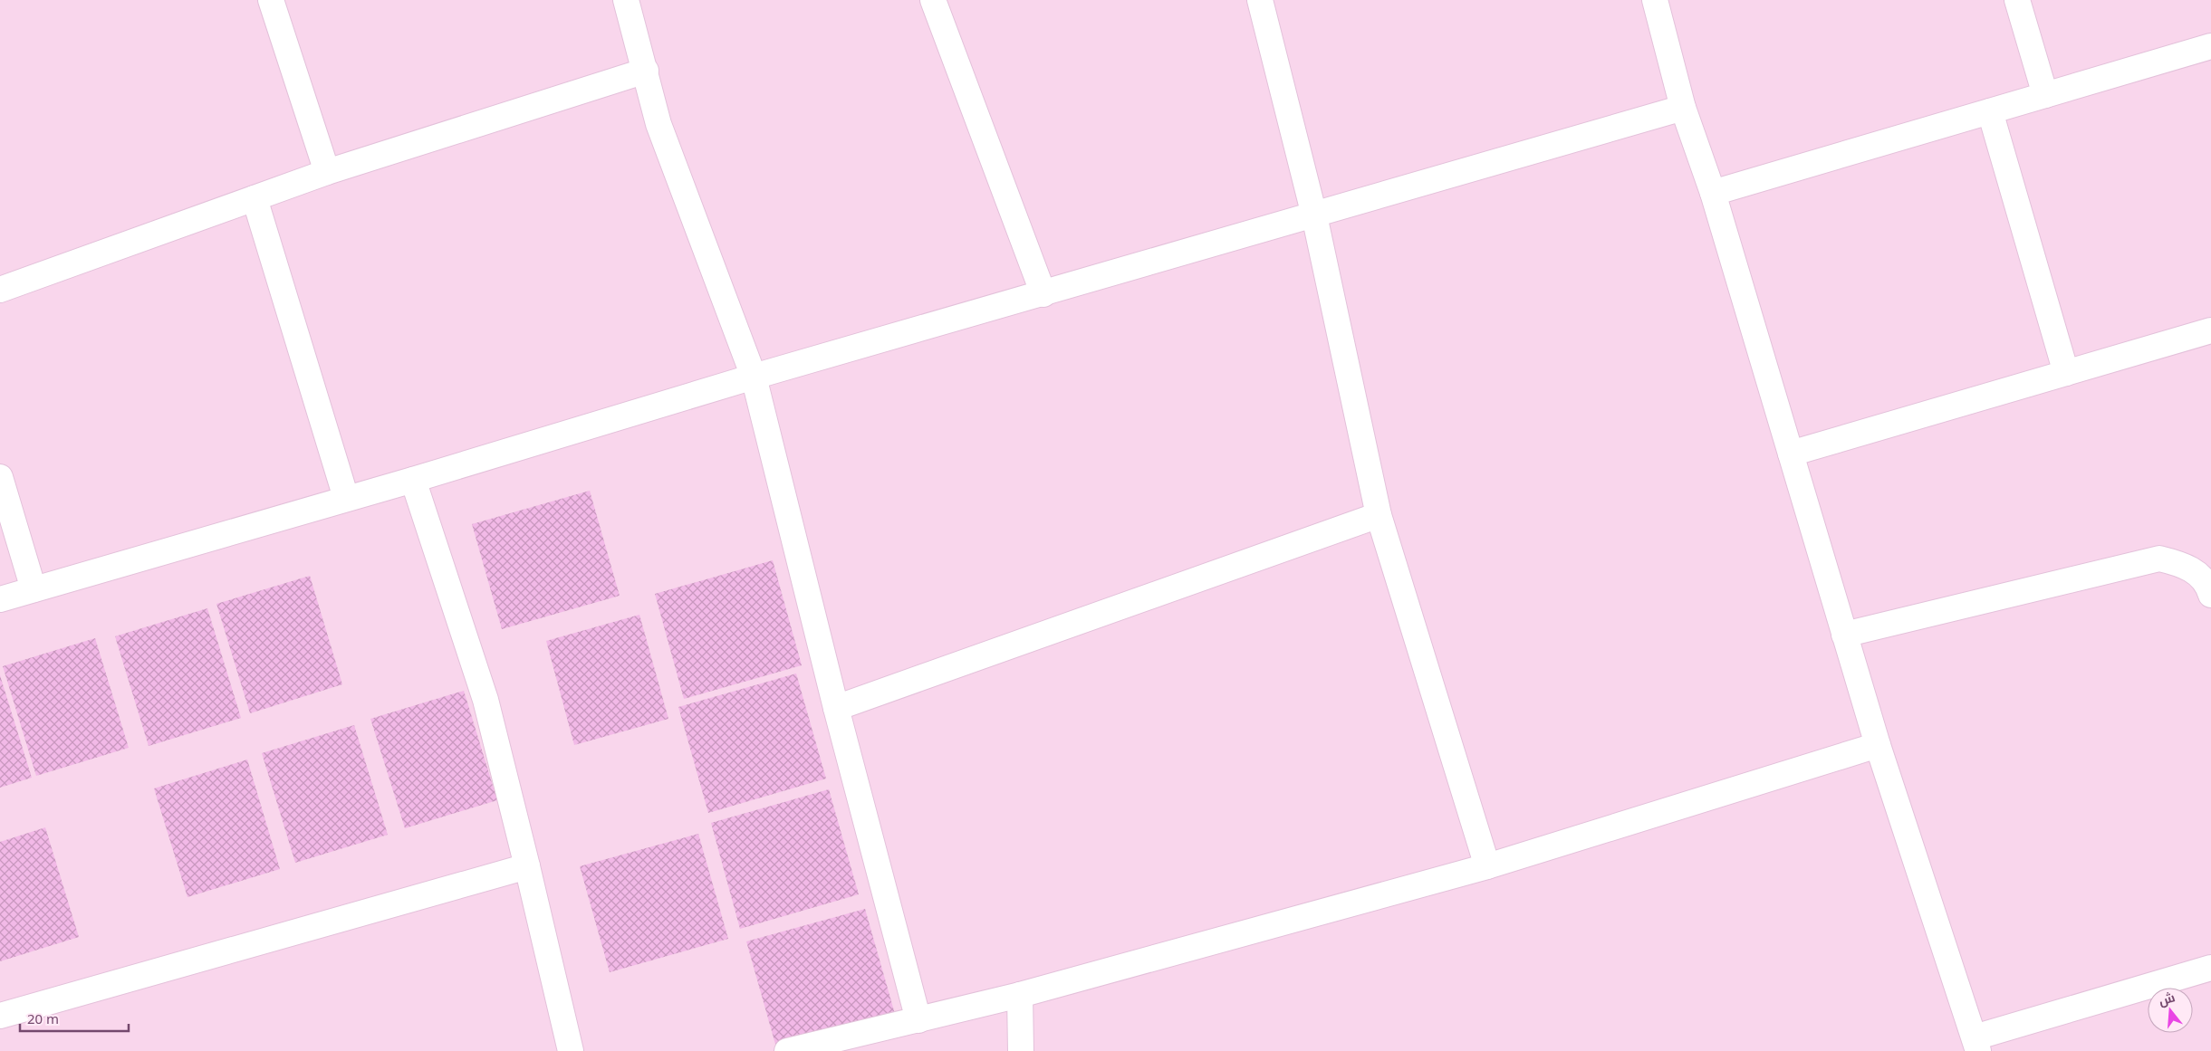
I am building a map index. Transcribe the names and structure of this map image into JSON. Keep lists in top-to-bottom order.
{
  "scale_bar": "20 m",
  "north": "top"
}
